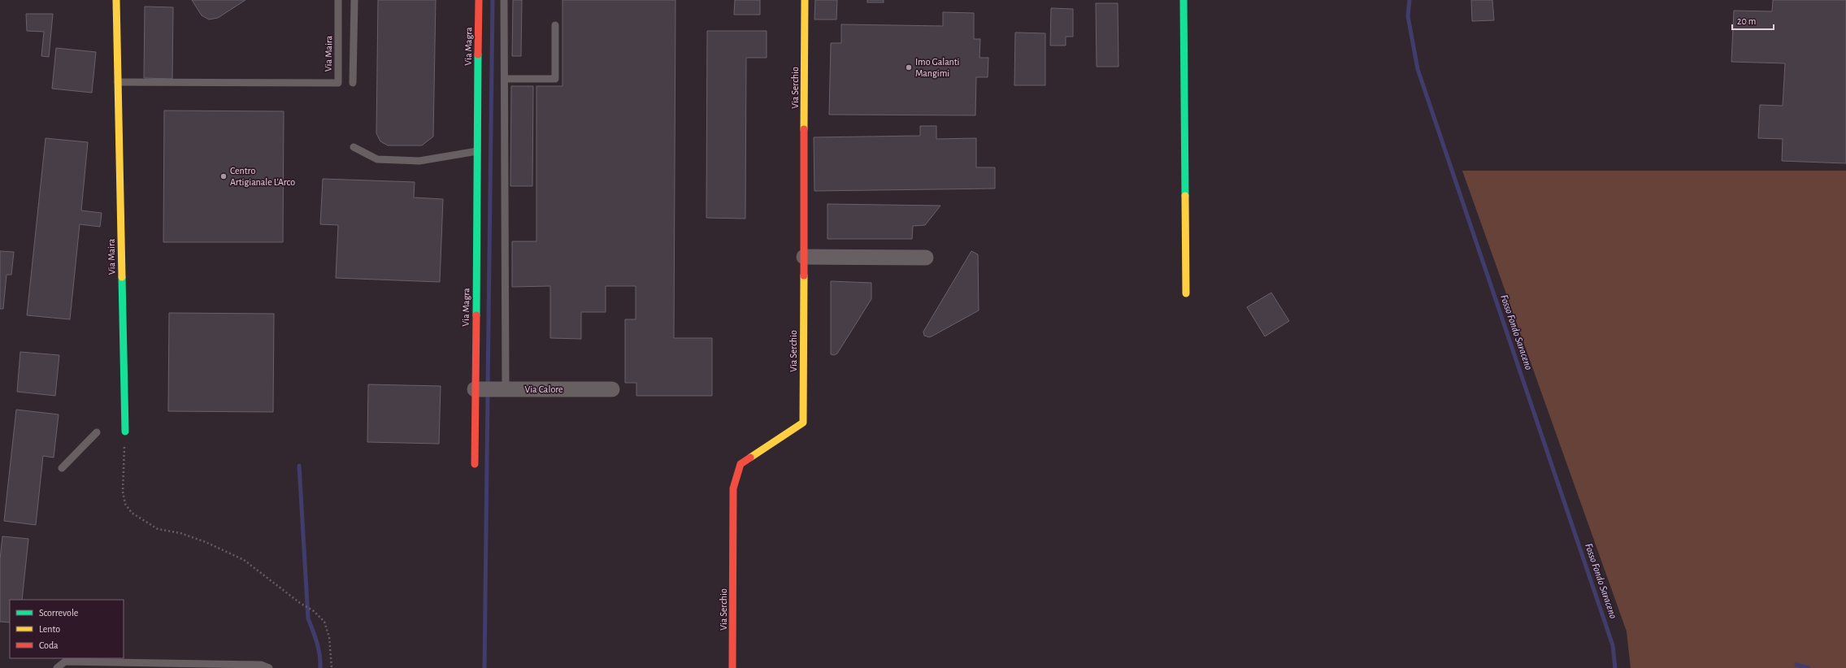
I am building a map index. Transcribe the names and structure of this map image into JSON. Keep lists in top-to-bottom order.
{
  "streets": {
    "street": [
      "Via Magra",
      "Via Maira",
      "Via Serchio",
      "Via Calore"
    ]
  },
  "crossings": [
    ["Via Magra", "Via Calore"]
  ],
  "water": ["Fosso Fondo Saraceno"],
  "places": ["Imo Galanti Mangimi", "Centro Artigianale L'Arco"],
  "legend": ["Scorrevole", "Lento", "Coda"],
  "scale_bar": "20 m"
}
